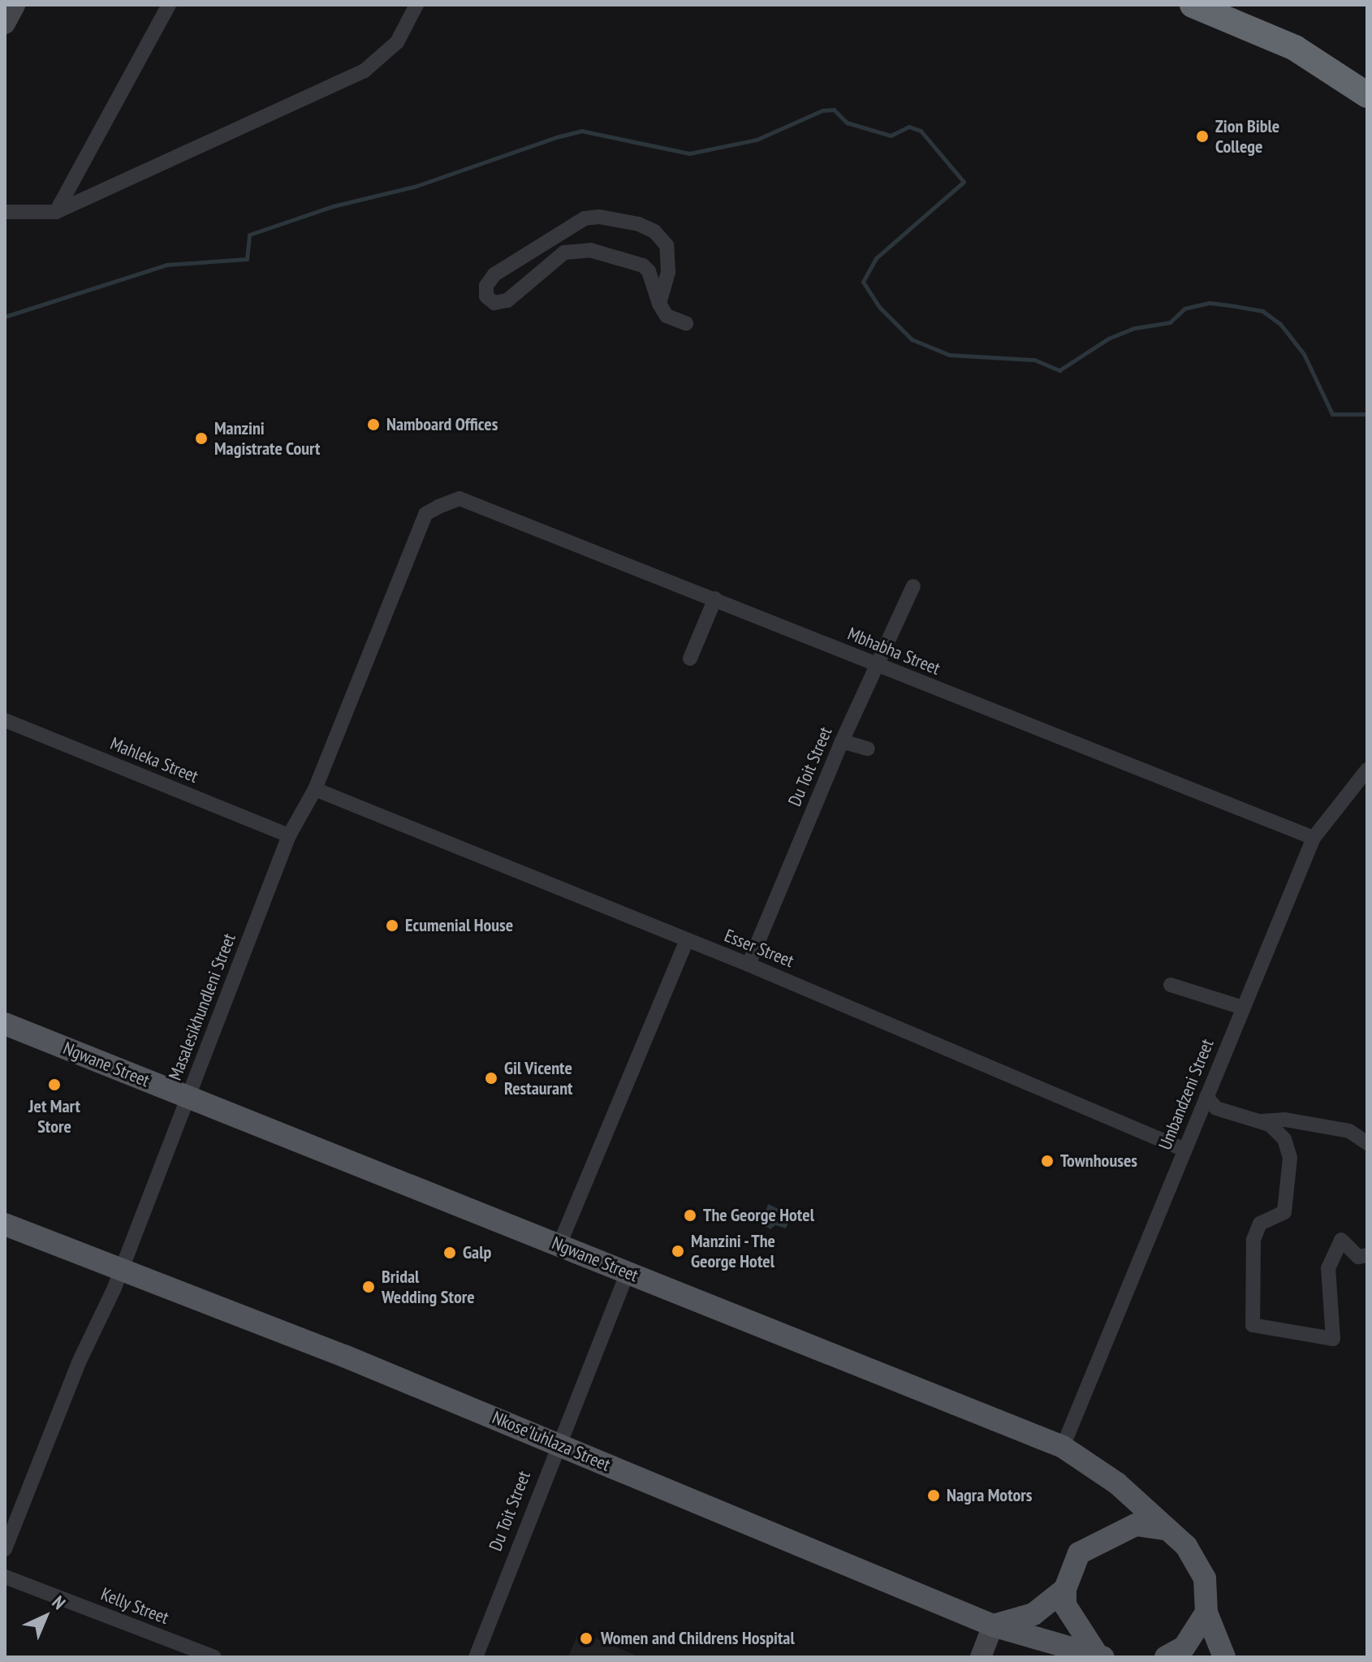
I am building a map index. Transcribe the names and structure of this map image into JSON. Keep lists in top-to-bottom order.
{
  "streets": {
    "main road": ["Ngwane Street", "Nkose'luhlaza Street"],
    "street": [
      "Mbhabha Street",
      "Mahleka Street",
      "Du Toit Street",
      "Esser Street",
      "Masalesikhundleni Street",
      "Umbandzeni Street",
      "Kelly Street"
    ]
  },
  "crossings": [
    ["Mbhabha Street", "Du Toit Street"],
    ["Mbhabha Street", "Masalesikhundleni Street"],
    ["Mbhabha Street", "Umbandzeni Street"],
    ["Mahleka Street", "Masalesikhundleni Street"],
    ["Du Toit Street", "Esser Street"],
    ["Du Toit Street", "Ngwane Street"],
    ["Du Toit Street", "Nkose'luhlaza Street"],
    ["Esser Street", "Masalesikhundleni Street"],
    ["Esser Street", "Umbandzeni Street"],
    ["Masalesikhundleni Street", "Ngwane Street"],
    ["Masalesikhundleni Street", "Nkose'luhlaza Street"],
    ["Ngwane Street", "Umbandzeni Street"]
  ],
  "places": [
    "Zion Bible College",
    "Namboard Offices",
    "Manzini Magistrate Court",
    "Ecumenial House",
    "Gil Vicente Restaurant",
    "Jet Mart Store",
    "Townhouses",
    "The George Hotel",
    "Manzini - The George Hotel",
    "Galp",
    "Bridal Wedding Store",
    "Nagra Motors",
    "Women and Childrens Hospital"
  ],
  "north": "top right"
}
